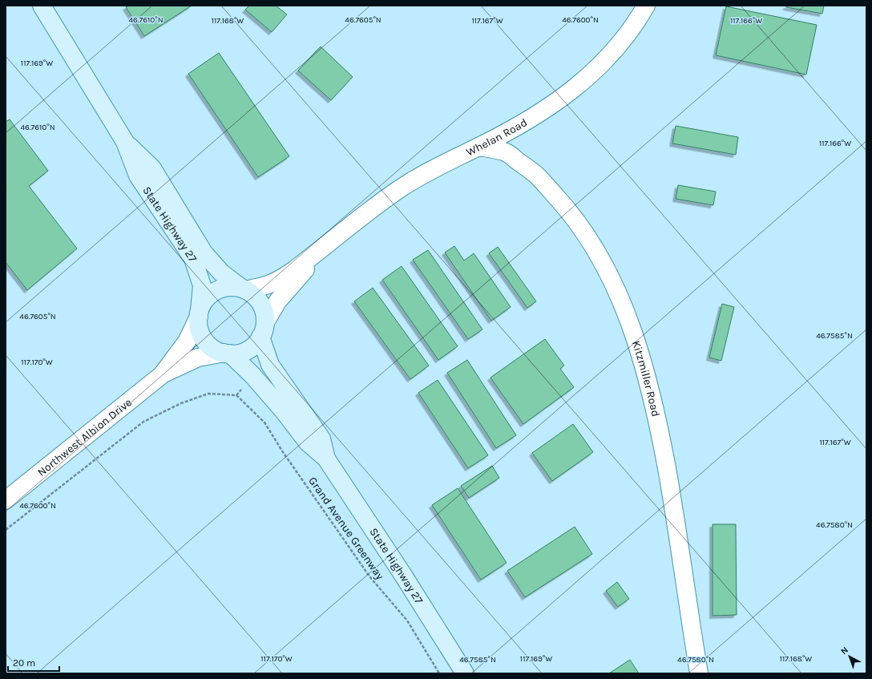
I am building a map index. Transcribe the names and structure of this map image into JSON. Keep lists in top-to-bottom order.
{
  "streets": {
    "main road": ["State Highway 27"],
    "street": ["Whelan Road", "Kitzmiller Road", "Northwest Albion Drive"],
    "path": ["Grand Avenue Greenway"]
  },
  "crossings": [
    ["Whelan Road", "State Highway 27"],
    ["Whelan Road", "Kitzmiller Road"]
  ],
  "scale_bar": "20 m",
  "north": "top left",
  "coordinates": [
    "46.7610°N",
    "46.7605°N",
    "46.7600°N",
    "117.168°W",
    "117.167°W",
    "117.166°W",
    "117.169°W",
    "46.7585°N",
    "117.170°W",
    "46.7580°N"
  ]
}
